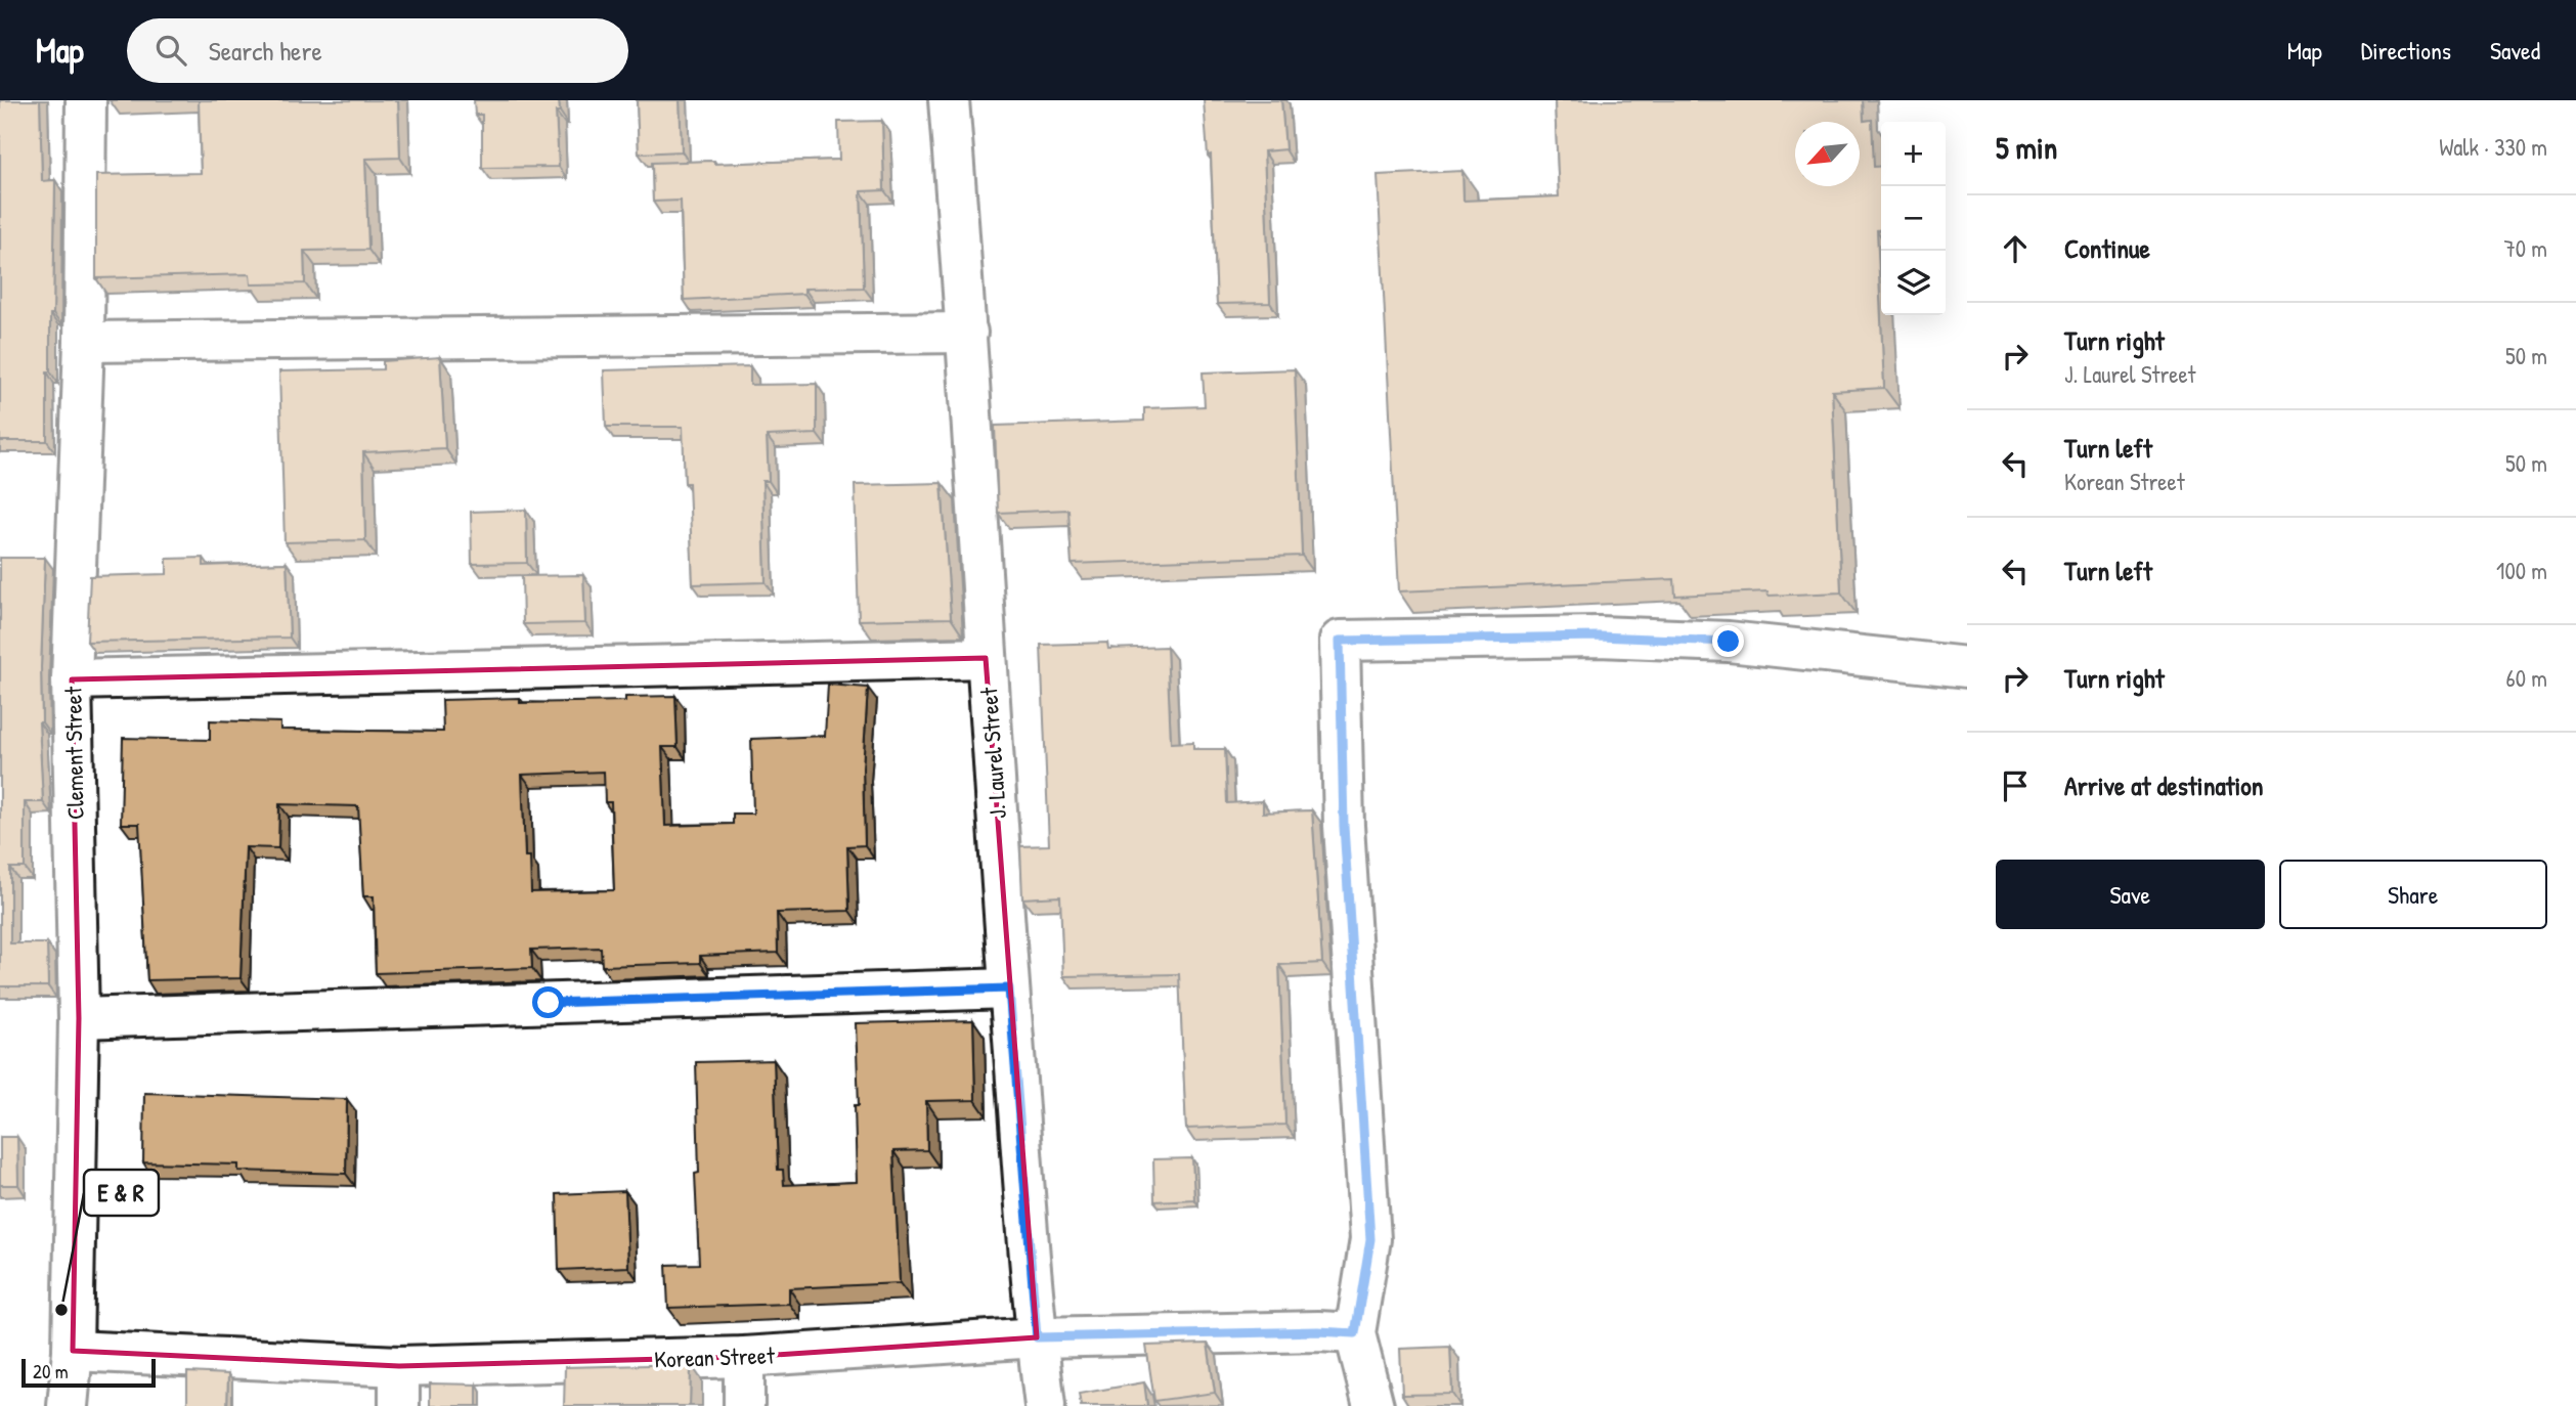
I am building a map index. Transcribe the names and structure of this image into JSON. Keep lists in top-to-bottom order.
{
  "streets": {
    "street": ["Clement Street", "J. Laurel Street", "Korean Street"]
  },
  "crossings": [
    ["Clement Street", "Korean Street"],
    ["J. Laurel Street", "Korean Street"]
  ],
  "places": ["E & R"],
  "scale_bar": "20 m",
  "north": "bottom left",
  "page": {
    "header": "Map",
    "search": "Search here",
    "nav": ["Map", "Directions", "Saved"],
    "heading": ["5 min", "Walk · 330 m"],
    "map_buttons": ["+", "−"],
    "list": [
      ["Continue", "70 m"],
      ["Turn right", "J. Laurel Street", "50 m"],
      ["Turn left", "Korean Street", "50 m"],
      ["Turn left", "100 m"],
      ["Turn right", "60 m"],
      "Arrive at destination"
    ],
    "buttons": ["Save", "Share"],
    "scale": "20 m"
  }
}
